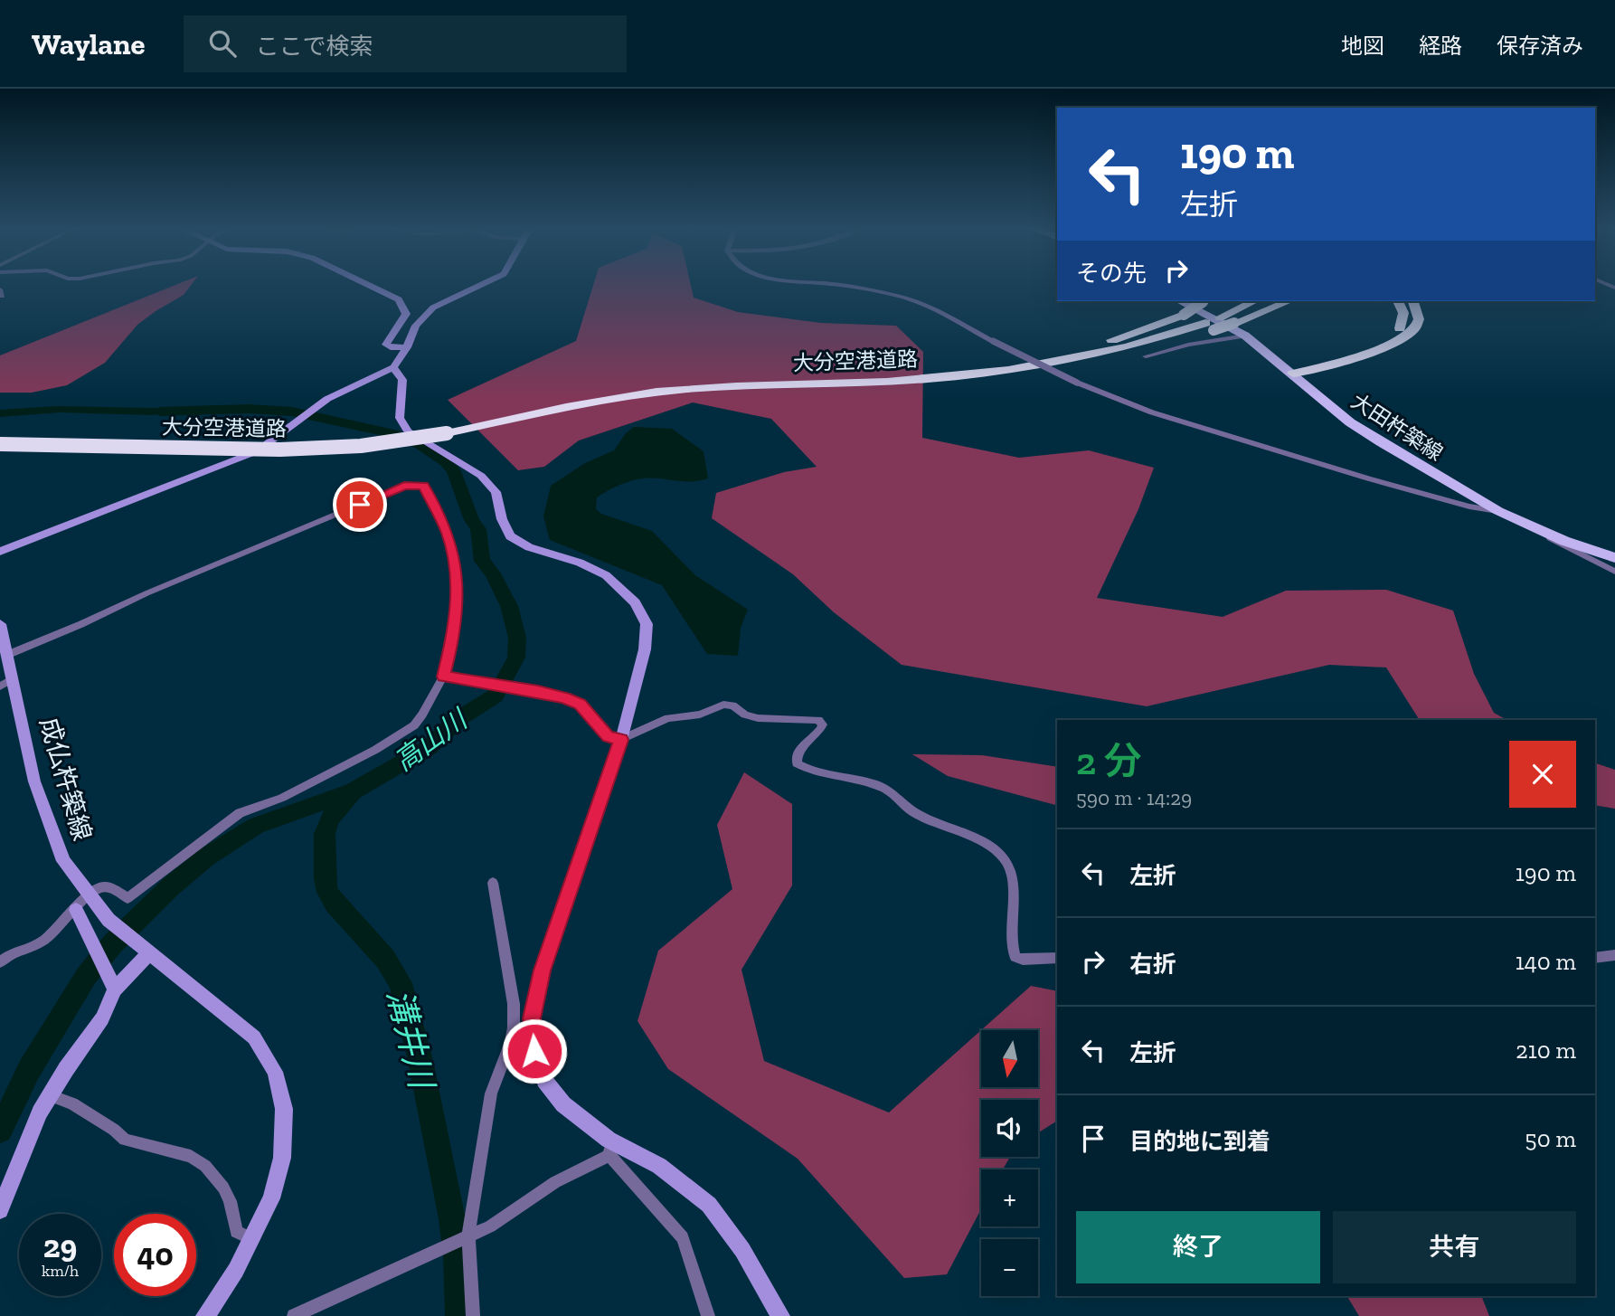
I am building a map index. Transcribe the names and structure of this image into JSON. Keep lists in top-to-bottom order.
{
  "streets": {
    "highway": ["大分空港道路"],
    "main road": ["大田杵築線"],
    "street": ["成仏杵築線"]
  },
  "water": ["高山川", "溝井川"],
  "north": "bottom",
  "page": {
    "header": "Waylane",
    "search": "ここで検索",
    "nav": ["地図", "経路", "保存済み"],
    "turn": ["190 m", "左折"],
    "then": "その先",
    "heading": ["2 分", "590 m · 14:29"],
    "list": [
      {
        "name": "左折",
        "value": "190 m"
      },
      {
        "name": "右折",
        "value": "140 m"
      },
      {
        "name": "左折",
        "value": "210 m"
      },
      {
        "name": "目的地に到着",
        "value": "50 m"
      }
    ],
    "map_buttons": ["+", "−"],
    "buttons": ["終了", "共有"],
    "speed": "29 km/h",
    "limit": "40"
  }
}
